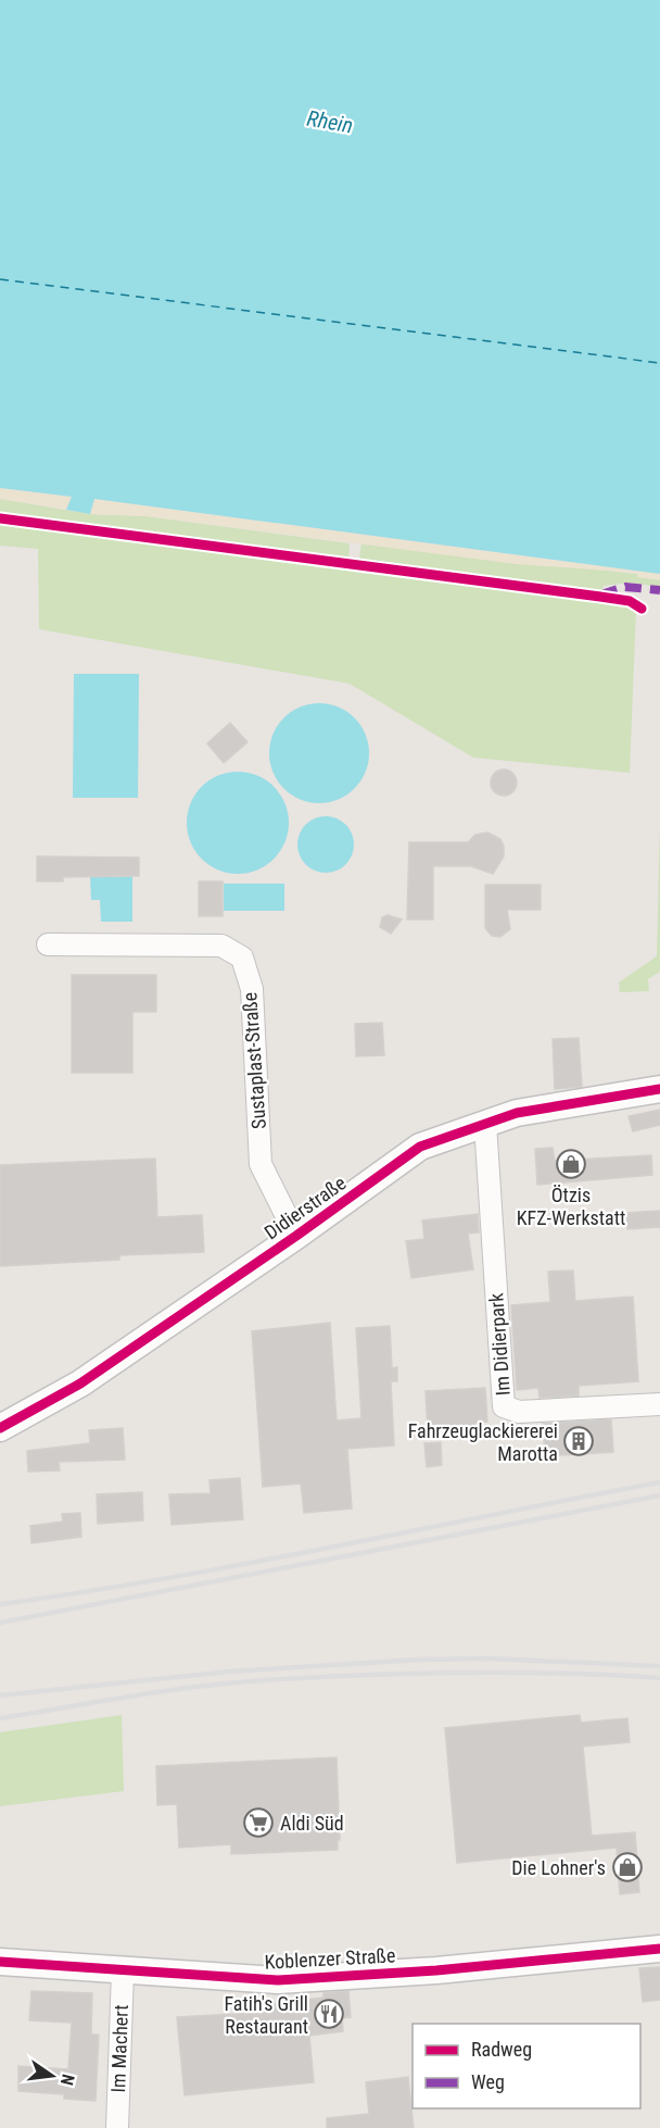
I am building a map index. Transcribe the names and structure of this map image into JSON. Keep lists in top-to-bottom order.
{
  "streets": {
    "street": [
      "Sustaplast-Straße",
      "Didierstraße",
      "Im Didierpark",
      "Koblenzer Straße",
      "Im Machert"
    ]
  },
  "crossings": [
    ["Sustaplast-Straße", "Didierstraße"],
    ["Didierstraße", "Im Didierpark"],
    ["Koblenzer Straße", "Im Machert"]
  ],
  "water": ["Rhein"],
  "places": {
    "shop": ["Ötzis KFZ-Werkstatt", "Die Lohner's"],
    "building": ["Fahrzeuglackiererei Marotta"],
    "supermarket": ["Aldi Süd"],
    "restaurant": ["Fatih's Grill Restaurant"]
  },
  "legend": ["Radweg", "Weg"],
  "north": "right"
}
